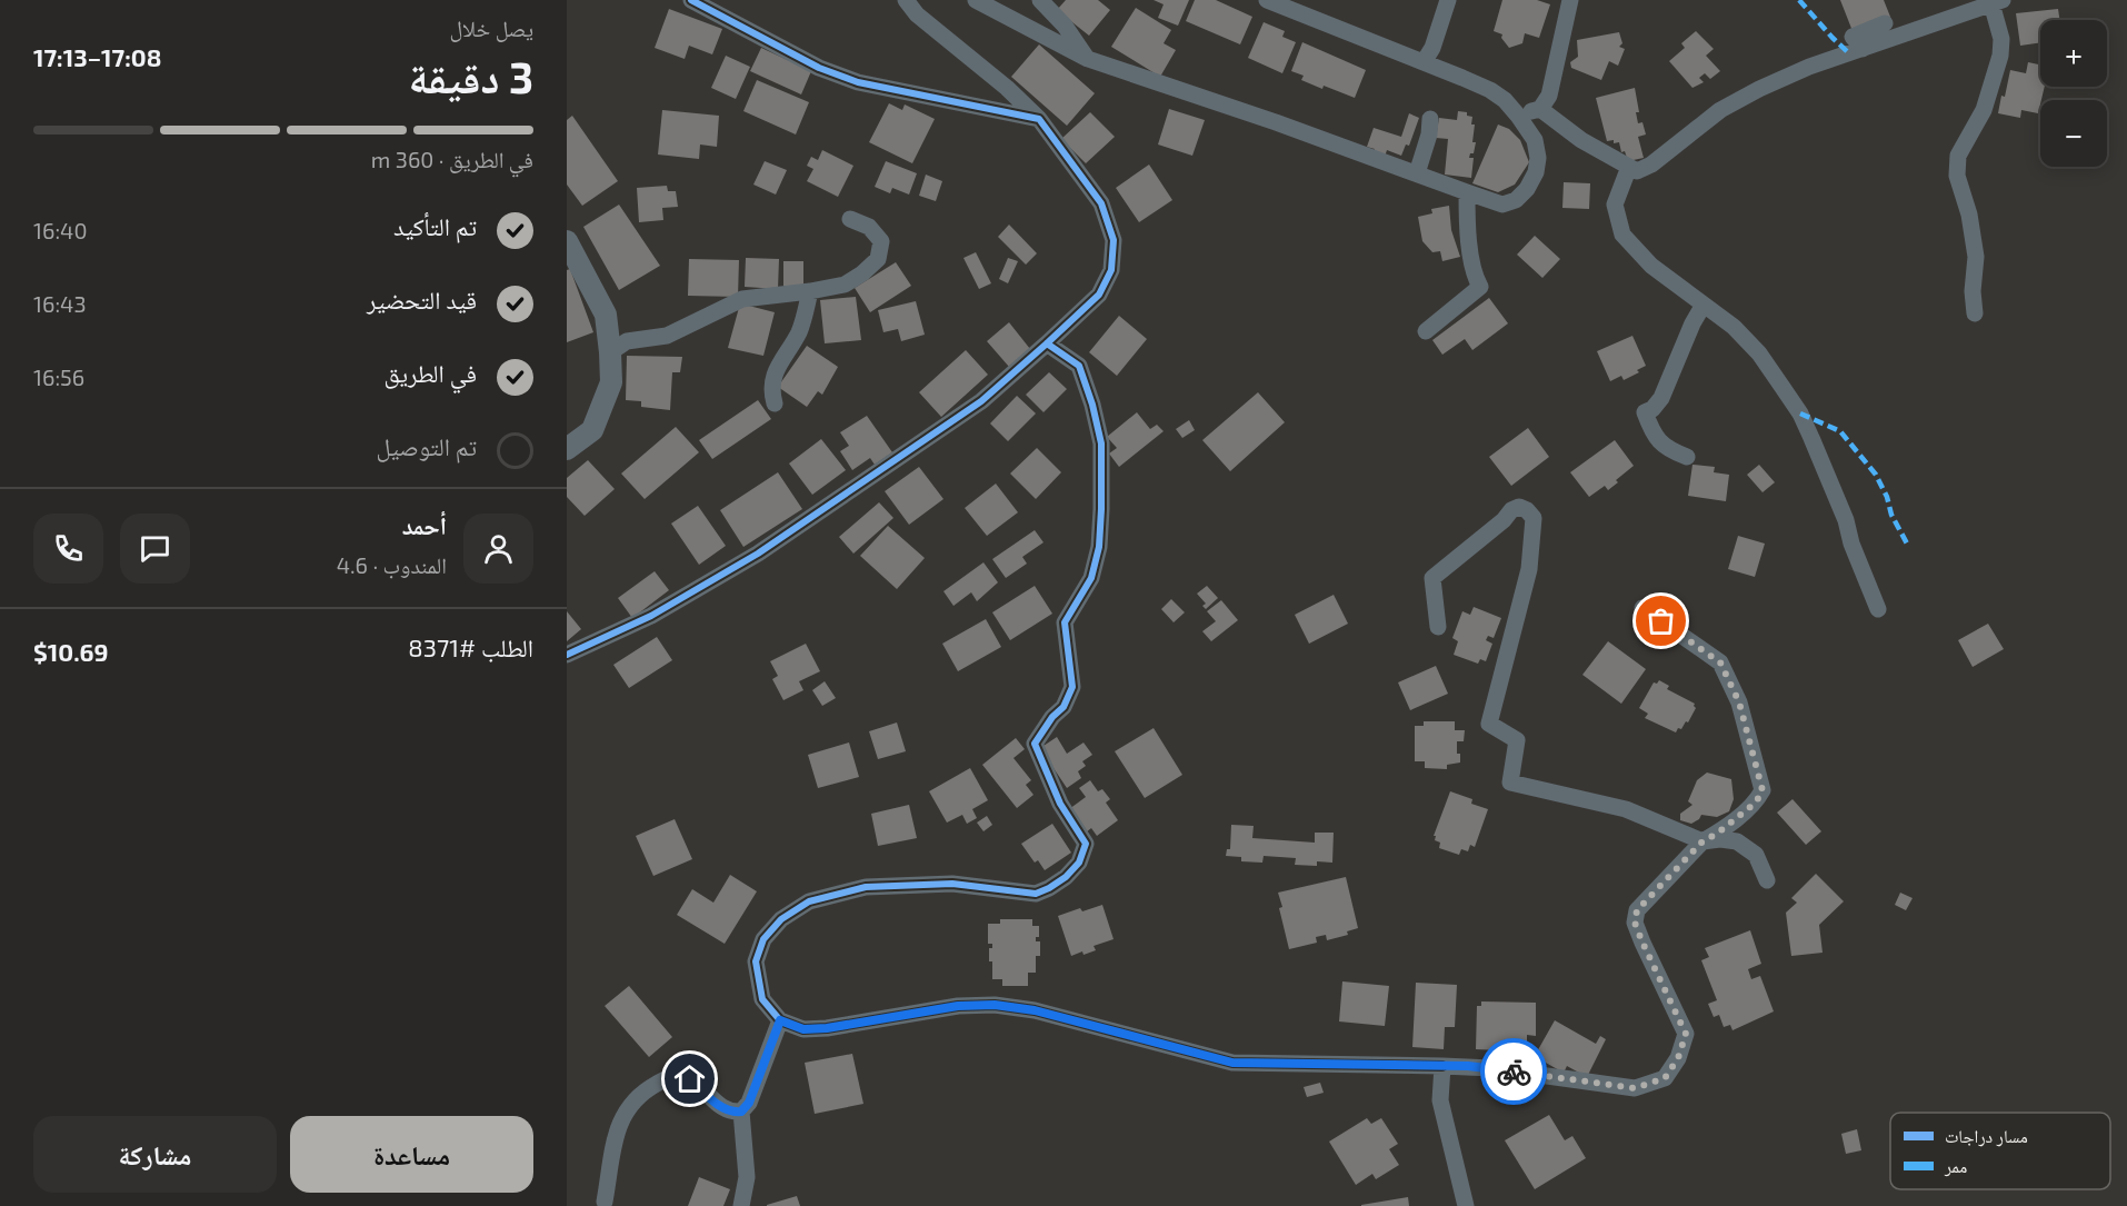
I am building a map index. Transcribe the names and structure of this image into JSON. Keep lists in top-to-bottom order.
{
  "legend": ["مسار دراجات", "ممر"],
  "page": {
    "heading": ["3 دقيقة", "يصل خلال", "17:08–17:13"],
    "panel": [
      "أحمد",
      "المندوب · 4.6",
      "الطلب #8371",
      "$10.69"
    ],
    "map_buttons": ["+", "−"],
    "bar": "في الطريق · 360 m",
    "list": [
      ["تم التأكيد", "16:40"],
      ["قيد التحضير", "16:43"],
      ["في الطريق", "16:56"],
      "تم التوصيل"
    ],
    "buttons": ["مساعدة", "مشاركة"]
  }
}
